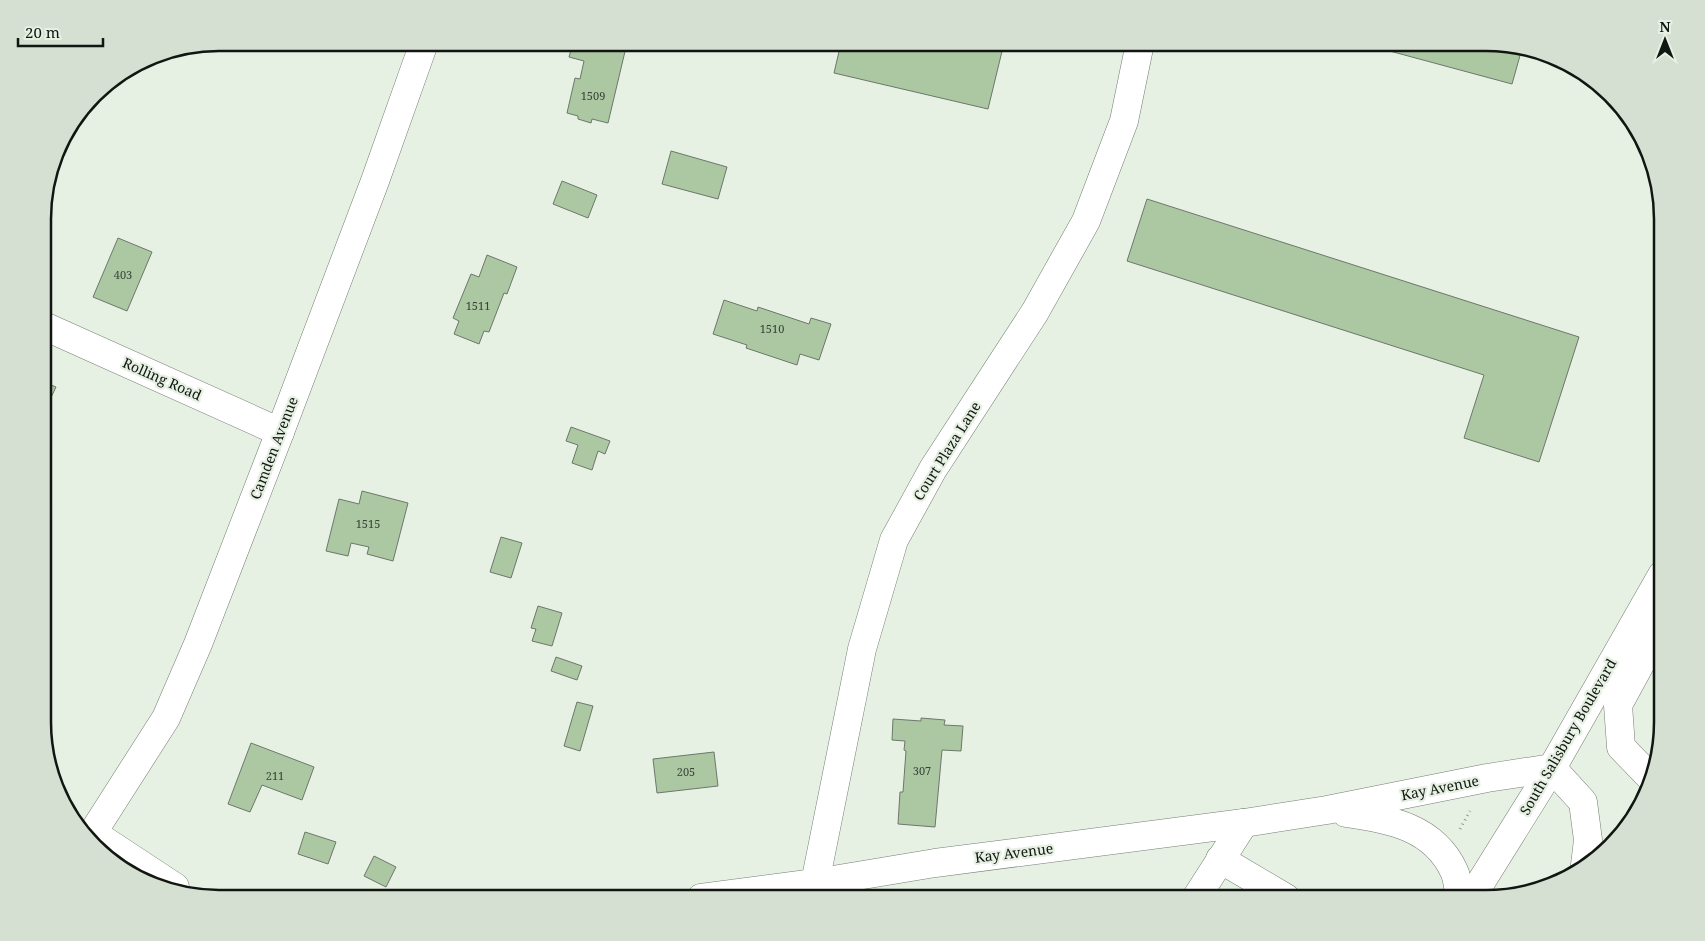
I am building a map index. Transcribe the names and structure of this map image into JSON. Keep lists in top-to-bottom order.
{
  "streets": {
    "street": [
      "Rolling Road",
      "Camden Avenue",
      "Court Plaza Lane",
      "South Salisbury Boulevard",
      "Kay Avenue"
    ]
  },
  "crossings": [
    ["Rolling Road", "Camden Avenue"],
    ["Court Plaza Lane", "Kay Avenue"],
    ["South Salisbury Boulevard", "Kay Avenue"]
  ],
  "house_numbers": [
    "1509",
    "403",
    "1511",
    "1510",
    "1515",
    "307",
    "205",
    "211"
  ],
  "scale_bar": "20 m",
  "north": "top"
}
